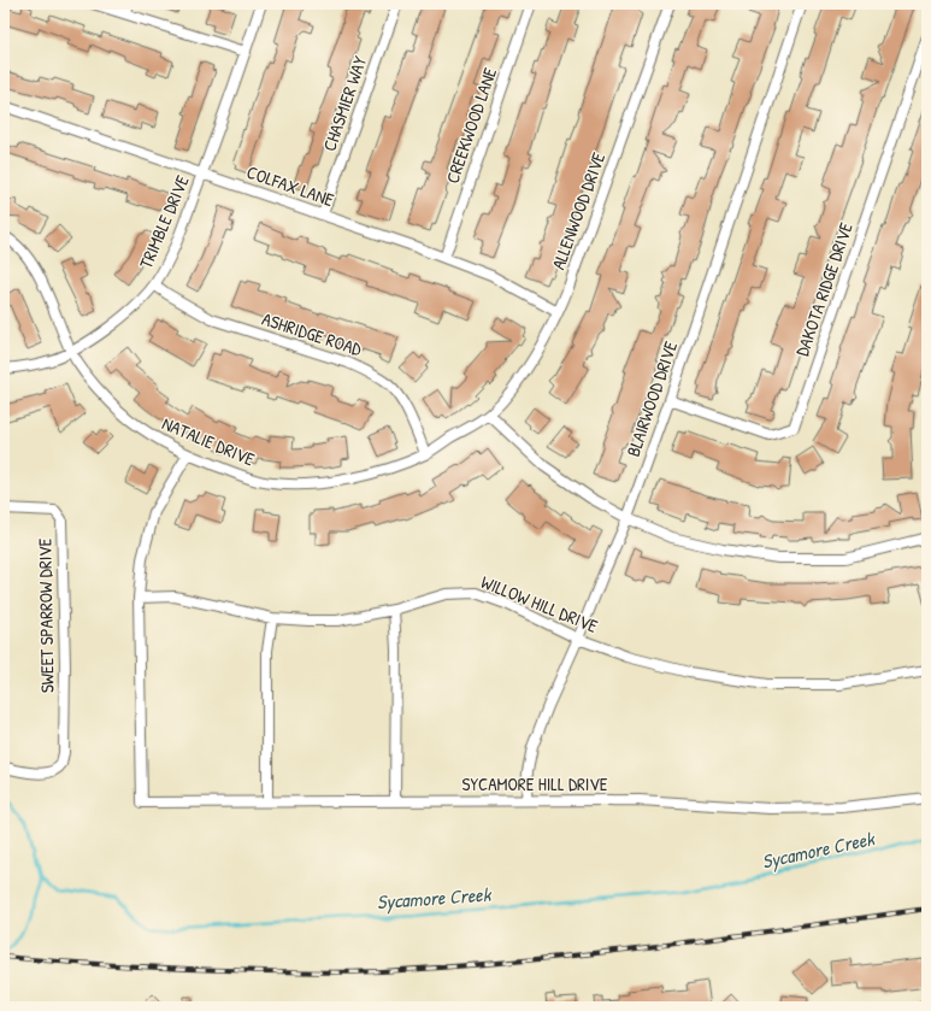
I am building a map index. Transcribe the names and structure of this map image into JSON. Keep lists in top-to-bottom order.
{
  "streets": {
    "street": [
      "CHASMIER WAY",
      "CREEKWOOD LANE",
      "COLFAX LANE",
      "ALLENWOOD DRIVE",
      "TRIMBLE DRIVE",
      "DAKOTA RIDGE DRIVE",
      "ASHRIDGE ROAD",
      "BLAIRWOOD DRIVE",
      "NATALIE DRIVE",
      "WILLOW HILL DRIVE",
      "SWEET SPARROW DRIVE",
      "SYCAMORE HILL DRIVE"
    ]
  },
  "crossings": [
    ["CHASMIER WAY", "COLFAX LANE"],
    ["CREEKWOOD LANE", "COLFAX LANE"],
    ["COLFAX LANE", "ALLENWOOD DRIVE"],
    ["COLFAX LANE", "TRIMBLE DRIVE"],
    ["ALLENWOOD DRIVE", "NATALIE DRIVE"],
    ["TRIMBLE DRIVE", "ASHRIDGE ROAD"],
    ["TRIMBLE DRIVE", "NATALIE DRIVE"],
    ["DAKOTA RIDGE DRIVE", "BLAIRWOOD DRIVE"],
    ["ASHRIDGE ROAD", "NATALIE DRIVE"],
    ["BLAIRWOOD DRIVE", "WILLOW HILL DRIVE"],
    ["BLAIRWOOD DRIVE", "SYCAMORE HILL DRIVE"],
    ["WILLOW HILL DRIVE", "SYCAMORE HILL DRIVE"]
  ],
  "water": ["Sycamore Creek"]
}
